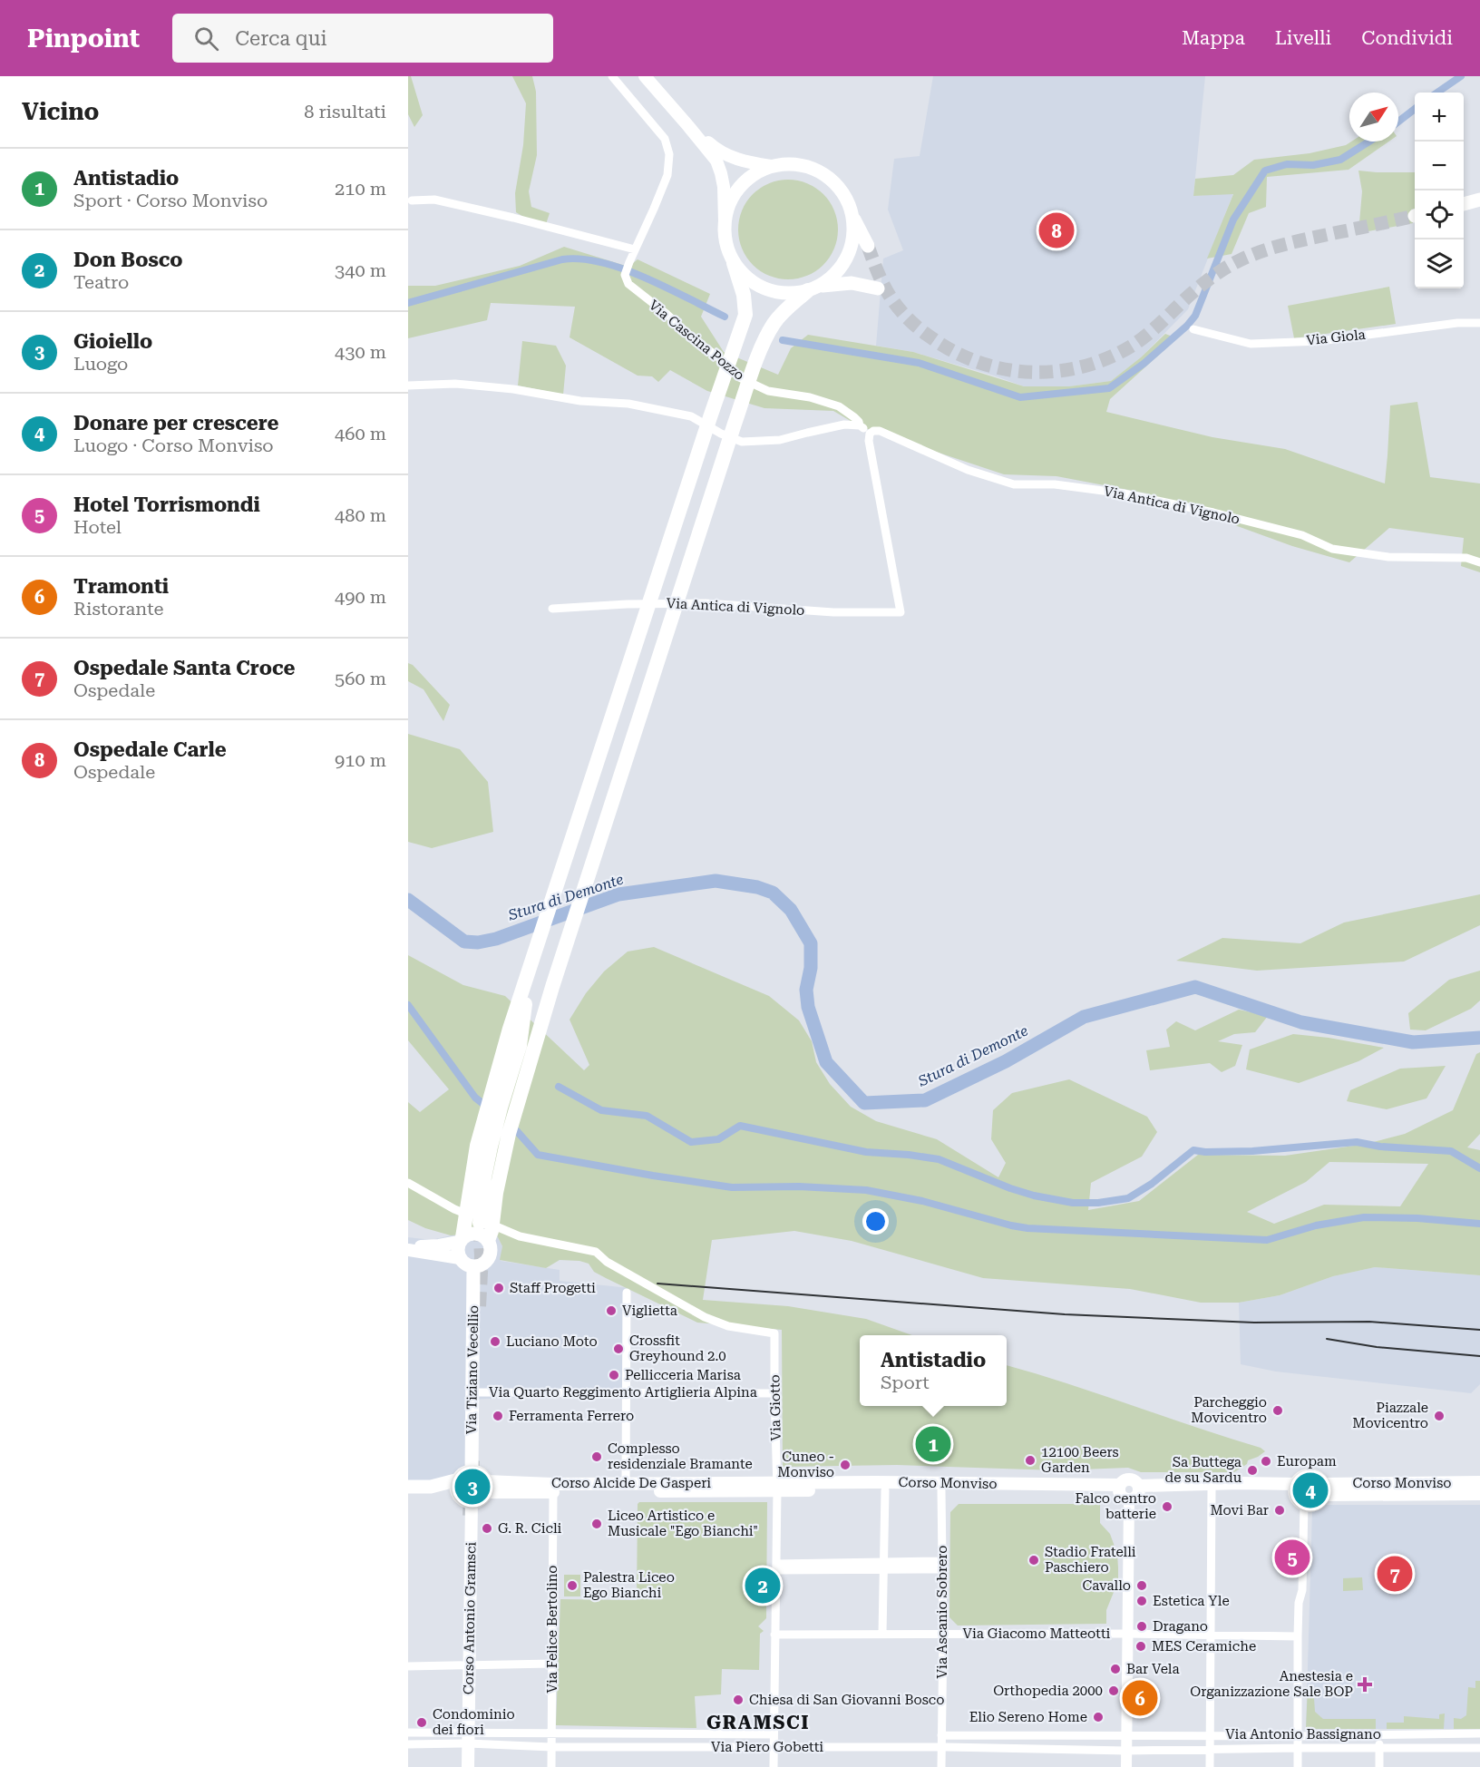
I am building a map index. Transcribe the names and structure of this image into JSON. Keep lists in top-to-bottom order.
{
  "streets": {
    "main road": [
      "Via Tiziano Vecellio",
      "Corso Alcide De Gasperi",
      "Corso Monviso",
      "Corso Antonio Gramsci"
    ],
    "street": [
      "Via Giola",
      "Via Cascina Pozzo",
      "Via Antica di Vignolo",
      "Via Quarto Reggimento Artiglieria Alpina",
      "Via Giotto",
      "Via Ascanio Sobrero",
      "Via Felice Bertolino",
      "Via Giacomo Matteotti",
      "Via Antonio Bassignano",
      "Via Piero Gobetti"
    ]
  },
  "crossings": [
    ["Via Tiziano Vecellio", "Via Quarto Reggimento Artiglieria Alpina"],
    ["Via Tiziano Vecellio", "Corso Alcide De Gasperi"],
    ["Via Tiziano Vecellio", "Corso Antonio Gramsci"],
    ["Via Quarto Reggimento Artiglieria Alpina", "Via Giotto"],
    ["Via Giotto", "Corso Alcide De Gasperi"],
    ["Via Giotto", "Corso Monviso"],
    ["Via Giotto", "Via Giacomo Matteotti"],
    ["Via Giotto", "Via Piero Gobetti"],
    ["Corso Alcide De Gasperi", "Corso Monviso"],
    ["Corso Alcide De Gasperi", "Corso Antonio Gramsci"],
    ["Corso Alcide De Gasperi", "Via Felice Bertolino"],
    ["Corso Monviso", "Via Ascanio Sobrero"],
    ["Via Ascanio Sobrero", "Via Giacomo Matteotti"],
    ["Via Ascanio Sobrero", "Via Piero Gobetti"],
    ["Corso Antonio Gramsci", "Via Piero Gobetti"],
    ["Via Felice Bertolino", "Via Piero Gobetti"],
    ["Via Antonio Bassignano", "Via Piero Gobetti"]
  ],
  "districts": ["GRAMSCI"],
  "water": ["Stura di Demonte"],
  "places": {
    "other": [
      "Staff Progetti",
      "Viglietta",
      "Luciano Moto",
      "Crossfit Greyhound 2.0",
      "Pellicceria Marisa",
      "Parcheggio Movicentro",
      "Ferramenta Ferrero",
      "Piazzale Movicentro",
      "Complesso residenziale Bramante",
      "12100 Beers Garden",
      "Europam",
      "Cuneo - Monviso",
      "Sa Buttega de su Sardu",
      "Falco centro batterie",
      "Movi Bar",
      "Liceo Artistico e Musicale \"Ego Bianchi\"",
      "G. R. Cicli",
      "Stadio Fratelli Paschiero",
      "Palestra Liceo Ego Bianchi",
      "Cavallo",
      "Estetica Yle",
      "Dragano",
      "MES Ceramiche",
      "Bar Vela",
      "Orthopedia 2000",
      "Chiesa di San Giovanni Bosco",
      "Elio Sereno Home",
      "Condominio dei fiori"
    ],
    "health": ["Anestesia e Organizzazione Sale BOP"]
  },
  "north": "top right",
  "page": {
    "header": "Pinpoint",
    "search": "Cerca qui",
    "nav": ["Mappa", "Livelli", "Condividi"],
    "heading": ["Vicino", "8 risultati"],
    "map_buttons": ["+", "−"],
    "list": [
      {
        "mark": "1",
        "name": "Antistadio",
        "note": "Sport · Corso Monviso",
        "value": "210 m"
      },
      {
        "mark": "2",
        "name": "Don Bosco",
        "note": "Teatro",
        "value": "340 m"
      },
      {
        "mark": "3",
        "name": "Gioiello",
        "note": "Luogo",
        "value": "430 m"
      },
      {
        "mark": "4",
        "name": "Donare per crescere",
        "note": "Luogo · Corso Monviso",
        "value": "460 m"
      },
      {
        "mark": "5",
        "name": "Hotel Torrismondi",
        "note": "Hotel",
        "value": "480 m"
      },
      {
        "mark": "6",
        "name": "Tramonti",
        "note": "Ristorante",
        "value": "490 m"
      },
      {
        "mark": "7",
        "name": "Ospedale Santa Croce",
        "note": "Ospedale",
        "value": "560 m"
      },
      {
        "mark": "8",
        "name": "Ospedale Carle",
        "note": "Ospedale",
        "value": "910 m"
      }
    ],
    "pins": [
      "8",
      "1",
      "3",
      "4",
      "5",
      "7",
      "2",
      "6"
    ],
    "popup": ["Antistadio", "Sport"]
  }
}
